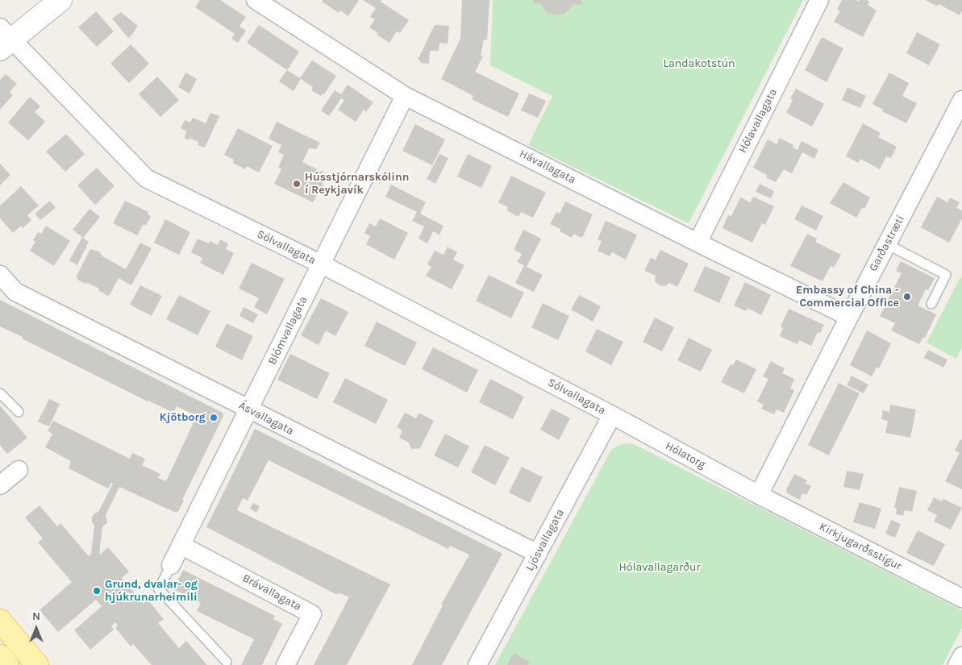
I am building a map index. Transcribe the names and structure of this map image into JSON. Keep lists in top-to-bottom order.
{
  "streets": {
    "street": [
      "Hólavallagata",
      "Hávallagata",
      "Garðastræti",
      "Sólvallagata",
      "Blómvallagata",
      "Ásvallagata",
      "Hólatorg",
      "Ljósvallagata",
      "Kirkjugarðsstígur",
      "Brávallagata"
    ]
  },
  "crossings": [
    ["Hólavallagata", "Hávallagata"],
    ["Hávallagata", "Garðastræti"],
    ["Hávallagata", "Blómvallagata"],
    ["Garðastræti", "Hólatorg"],
    ["Garðastræti", "Kirkjugarðsstígur"],
    ["Sólvallagata", "Blómvallagata"],
    ["Sólvallagata", "Hólatorg"],
    ["Sólvallagata", "Ljósvallagata"],
    ["Blómvallagata", "Ásvallagata"],
    ["Blómvallagata", "Brávallagata"],
    ["Ásvallagata", "Ljósvallagata"],
    ["Hólatorg", "Ljósvallagata"],
    ["Hólatorg", "Kirkjugarðsstígur"]
  ],
  "parks": ["Landakotstún", "Hólavallagarður"],
  "places": [
    "Hússtjórnarskólinn í Reykjavík",
    "Embassy of China - Commercial Office",
    "Kjötborg",
    "Grund, dvalar- og hjúkrunarheimili"
  ],
  "north": "top"
}
